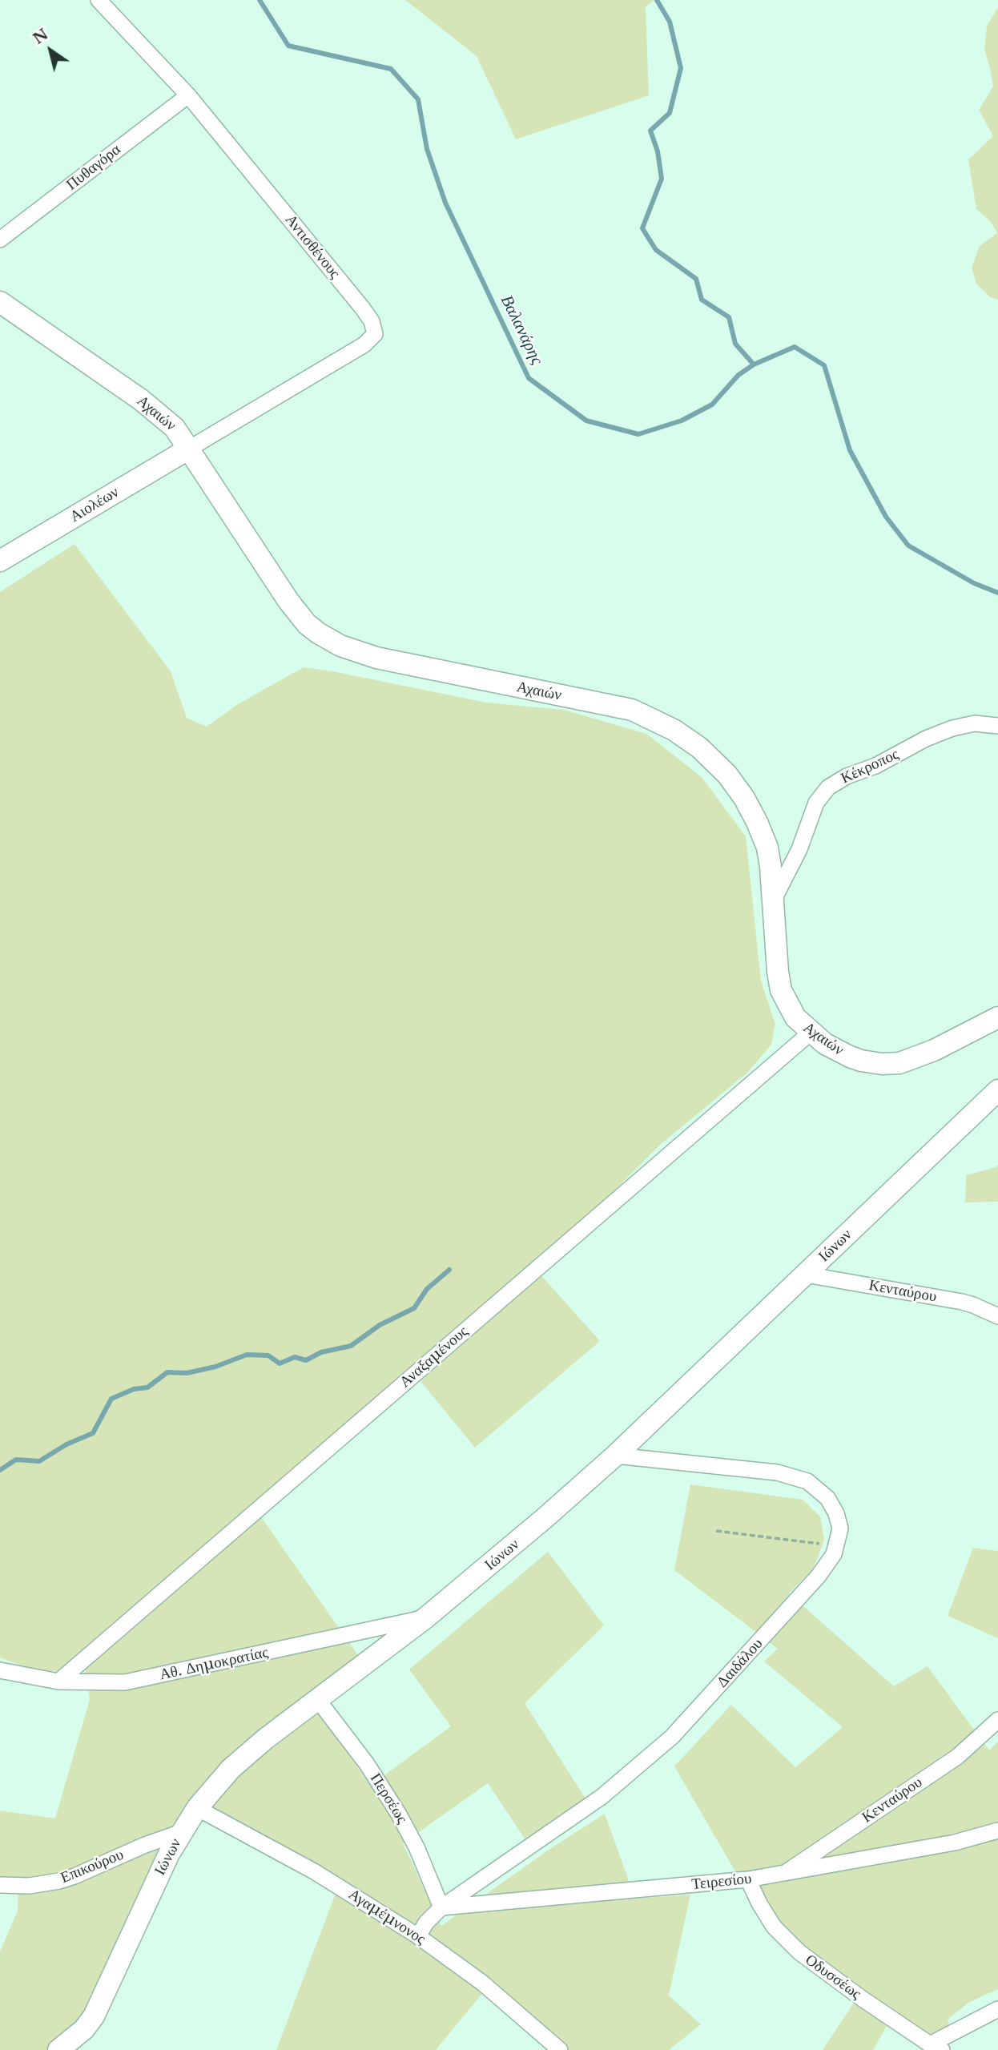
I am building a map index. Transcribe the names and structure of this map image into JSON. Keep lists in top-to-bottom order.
{
  "streets": {
    "street": [
      "Πυθαγόρα",
      "Αντισθένους",
      "Αχαιών",
      "Αιολέων",
      "Κέκροπος",
      "Ιώνων",
      "Κενταύρου",
      "Αναξαμένους",
      "Δαιδάλου",
      "Αθ. Δημοκρατίας",
      "Περσέως",
      "Επικούρου",
      "Τειρεσίου",
      "Αγαμέμνονος",
      "Οδυσσέως"
    ]
  },
  "crossings": [
    ["Πυθαγόρα", "Αντισθένους"],
    ["Αντισθένους", "Αχαιών"],
    ["Αντισθένους", "Αιολέων"],
    ["Αχαιών", "Αιολέων"],
    ["Αχαιών", "Κέκροπος"],
    ["Αχαιών", "Αναξαμένους"],
    ["Ιώνων", "Κενταύρου"],
    ["Ιώνων", "Δαιδάλου"],
    ["Ιώνων", "Αθ. Δημοκρατίας"],
    ["Ιώνων", "Περσέως"],
    ["Ιώνων", "Επικούρου"],
    ["Ιώνων", "Αγαμέμνονος"],
    ["Κενταύρου", "Τειρεσίου"],
    ["Αναξαμένους", "Αθ. Δημοκρατίας"],
    ["Δαιδάλου", "Περσέως"],
    ["Δαιδάλου", "Τειρεσίου"],
    ["Δαιδάλου", "Αγαμέμνονος"],
    ["Περσέως", "Τειρεσίου"],
    ["Τειρεσίου", "Οδυσσέως"]
  ],
  "water": ["Βαλανάρης"],
  "north": "top left"
}
